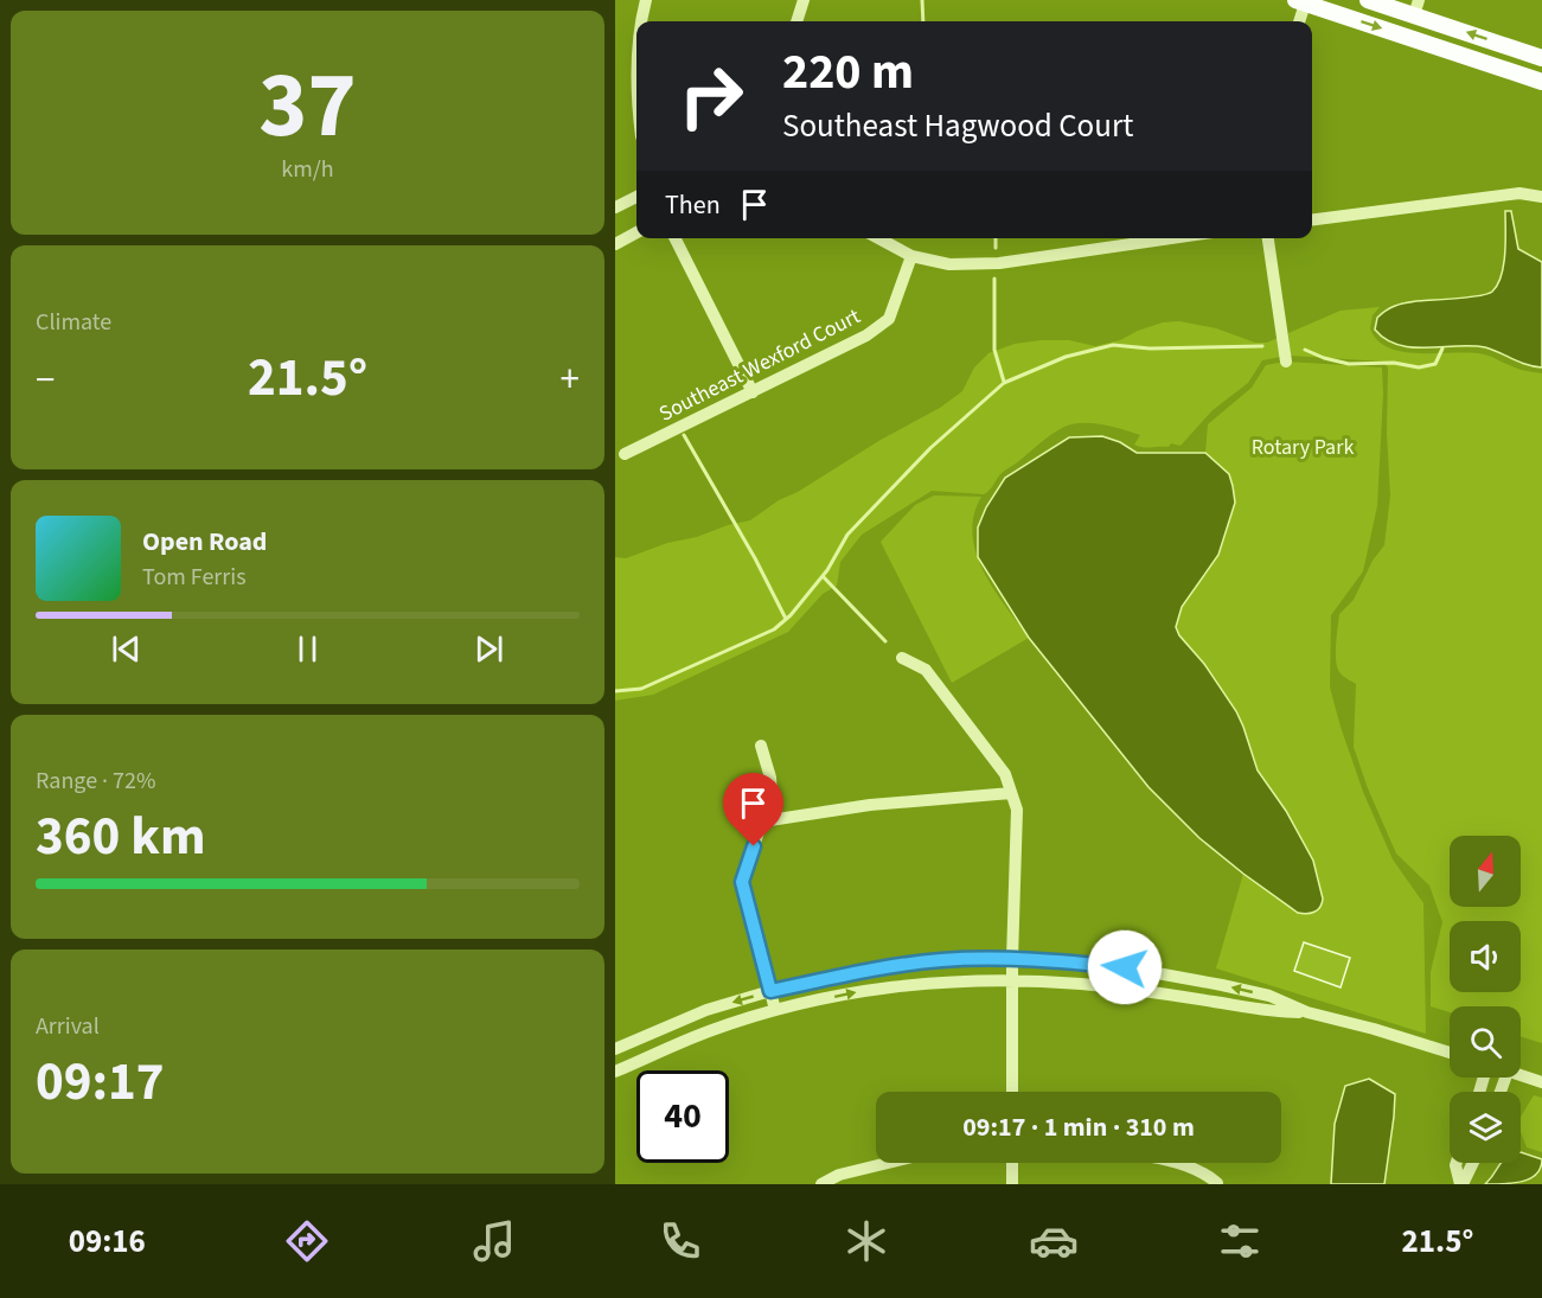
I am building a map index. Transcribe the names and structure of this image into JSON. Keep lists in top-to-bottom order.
{
  "streets": {
    "street": ["Southeast Wexford Court"]
  },
  "parks": ["Rotary Park"],
  "north": "top",
  "page": {
    "tile": [
      ["37", "km/h"],
      "Climate",
      ["Range · 72%", "360 km"],
      ["Arrival", "09:17"]
    ],
    "turn": ["220 m", "Southeast Hagwood Court"],
    "then": "Then",
    "heat": ["−", "21.5°", "+"],
    "song": ["Open Road", "Tom Ferris"],
    "limit": "40",
    "trip": "09:17 · 1 min · 310 m",
    "tabs": ["09:16", "21.5°"]
  }
}
